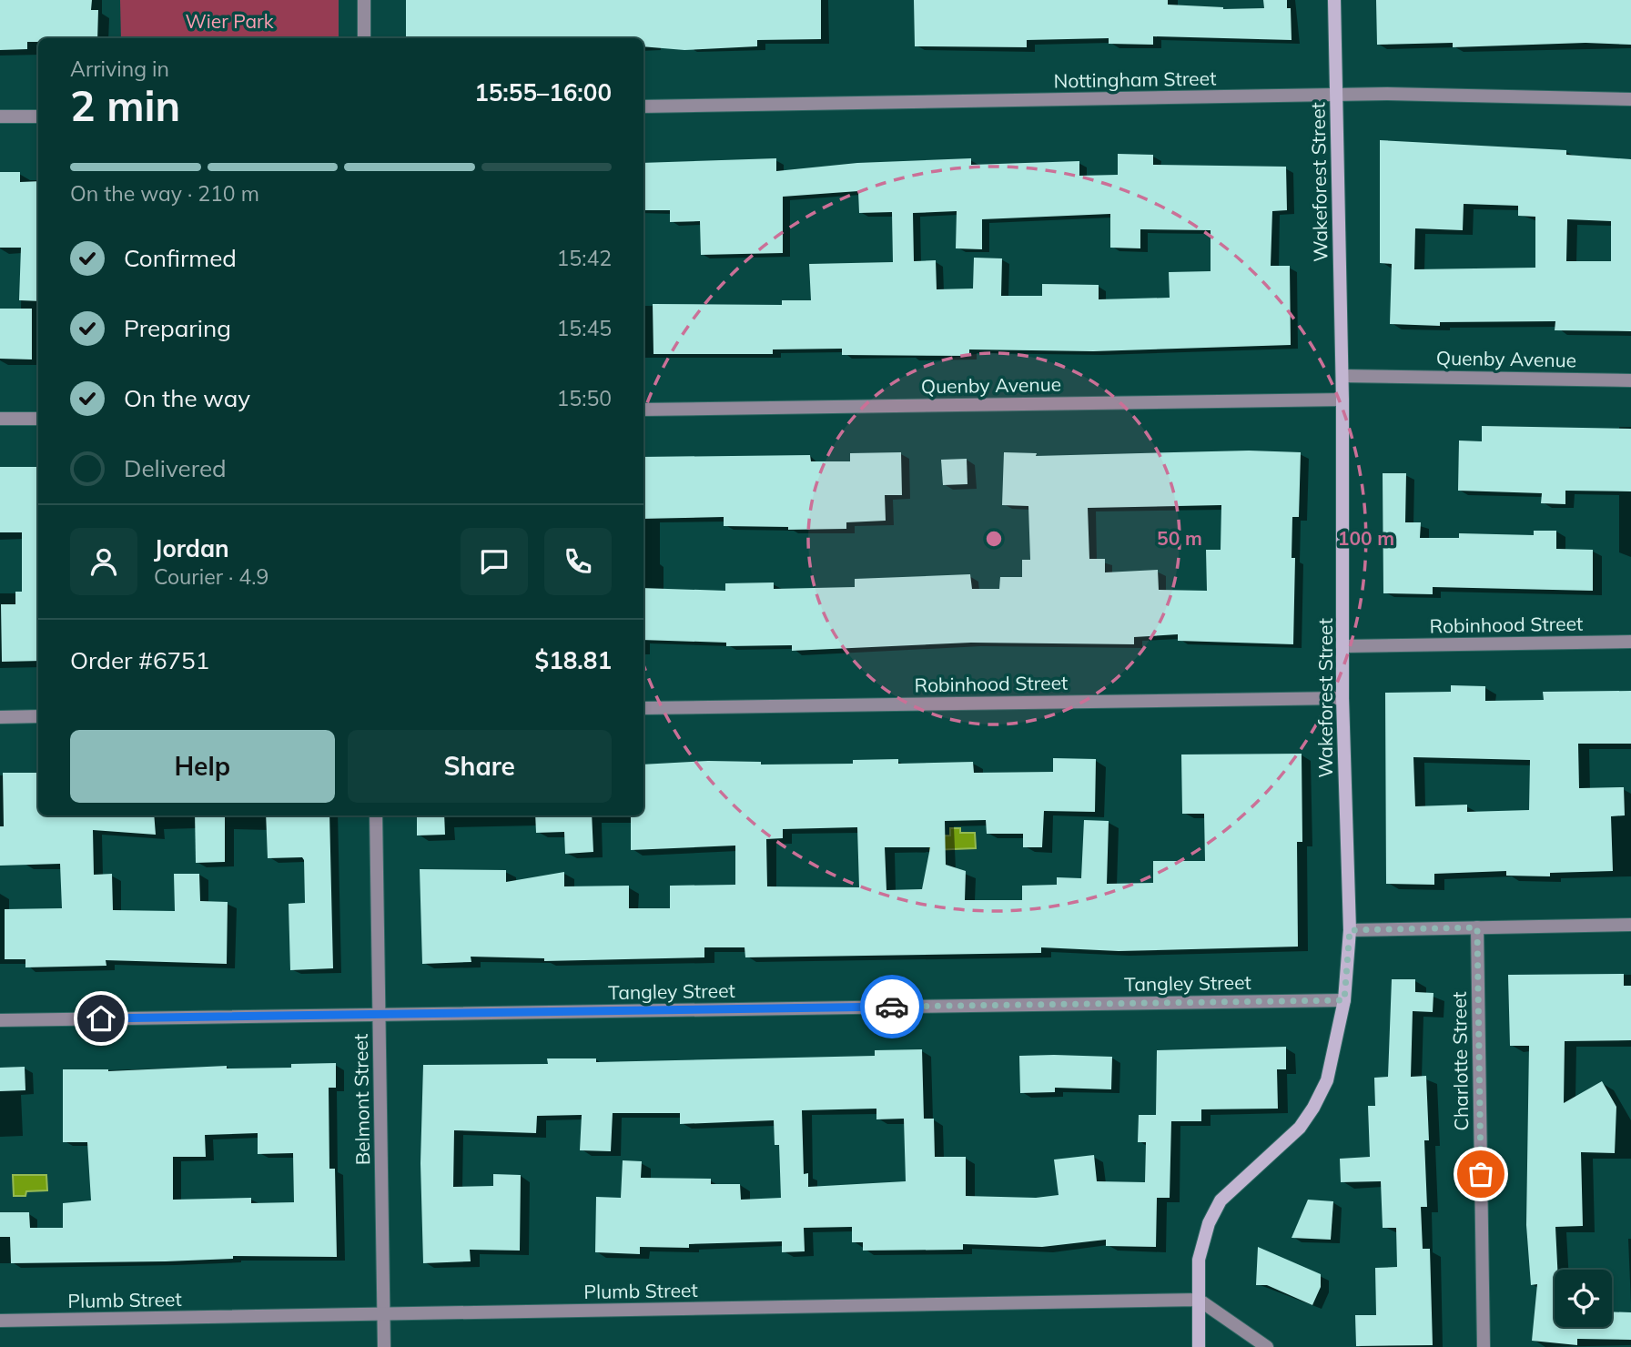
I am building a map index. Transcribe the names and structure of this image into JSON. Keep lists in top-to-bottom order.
{
  "streets": {
    "street": [
      "Nottingham Street",
      "Wakeforest Street",
      "Quenby Avenue",
      "Robinhood Street",
      "Tangley Street",
      "Charlotte Street",
      "Belmont Street",
      "Plumb Street"
    ]
  },
  "crossings": [
    ["Nottingham Street", "Wakeforest Street"],
    ["Wakeforest Street", "Quenby Avenue"],
    ["Wakeforest Street", "Robinhood Street"],
    ["Wakeforest Street", "Tangley Street"],
    ["Wakeforest Street", "Plumb Street"],
    ["Tangley Street", "Belmont Street"],
    ["Belmont Street", "Plumb Street"]
  ],
  "parks": ["Wier Park"],
  "page": {
    "heading": ["2 min", "Arriving in", "15:55–16:00"],
    "panel": [
      "Jordan",
      "Courier · 4.9",
      "Order #6751",
      "$18.81"
    ],
    "bar": "On the way · 210 m",
    "list": [
      ["Confirmed", "15:42"],
      ["Preparing", "15:45"],
      ["On the way", "15:50"],
      "Delivered"
    ],
    "buttons": ["Help", "Share"]
  },
  "rings": ["50 m", "100 m"]
}
